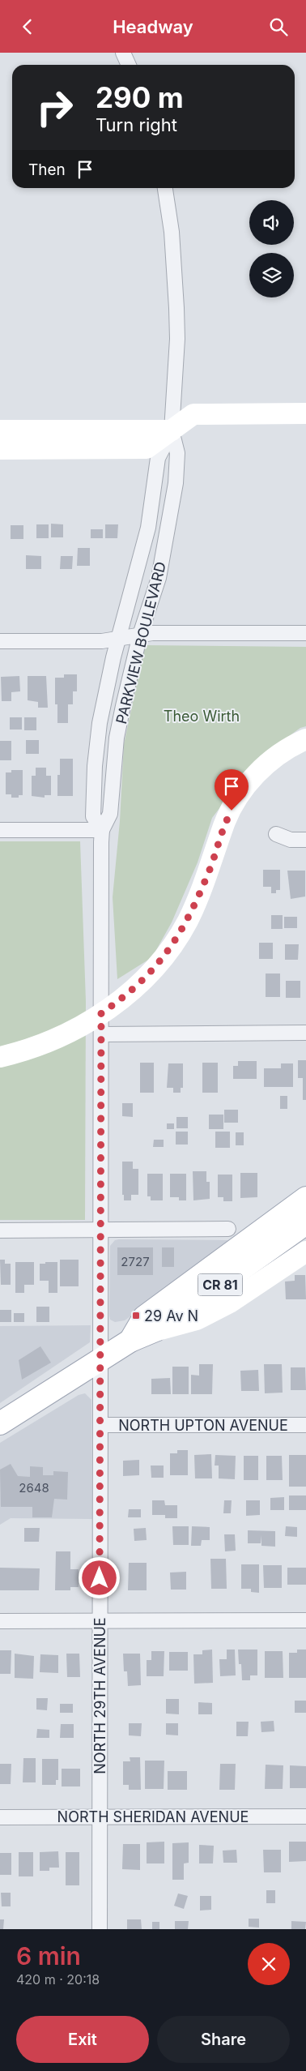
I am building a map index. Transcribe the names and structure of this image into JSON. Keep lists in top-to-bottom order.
{
  "streets": {
    "main road": ["CR 81"],
    "street": [
      "PARKVIEW BOULEVARD",
      "NORTH UPTON AVENUE",
      "NORTH 29TH AVENUE",
      "NORTH SHERIDAN AVENUE"
    ]
  },
  "crossings": [
    ["PARKVIEW BOULEVARD", "NORTH 29TH AVENUE"],
    ["CR 81", "NORTH 29TH AVENUE"],
    ["NORTH UPTON AVENUE", "NORTH 29TH AVENUE"],
    ["NORTH 29TH AVENUE", "NORTH SHERIDAN AVENUE"]
  ],
  "parks": ["Theo Wirth"],
  "places": {
    "transit": ["29 Av N"]
  },
  "house_numbers": ["2727", "2648"],
  "page": {
    "header": "Headway",
    "turn": ["290 m", "Turn right"],
    "then": "Then",
    "heading": ["6 min", "420 m · 20:18"],
    "buttons": ["Exit", "Share"]
  }
}
